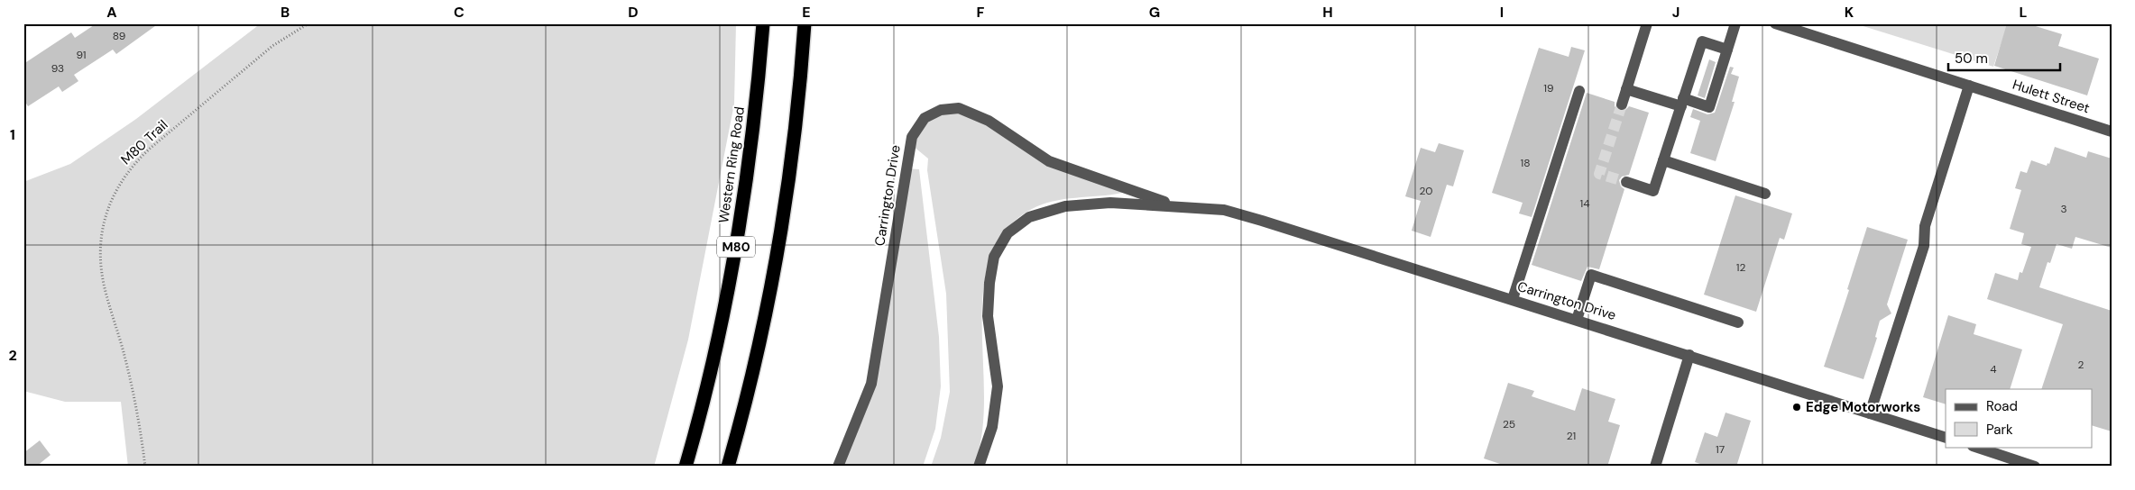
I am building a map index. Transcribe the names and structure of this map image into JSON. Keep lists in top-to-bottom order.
{
  "streets": {
    "highway": ["Western Ring Road", "M80"],
    "street": ["Hulett Street", "Carrington Drive"],
    "path": ["M80 Trail"]
  },
  "places": ["Edge Motorworks"],
  "house_numbers": [
    "89",
    "91",
    "93",
    "19",
    "18",
    "20",
    "14",
    "3",
    "12",
    "2",
    "4",
    "25",
    "21",
    "17"
  ],
  "legend": ["Road", "Park"],
  "scale_bar": "50 m",
  "grid": {
    "columns": [
      "A",
      "B",
      "C",
      "D",
      "E",
      "F",
      "G",
      "H",
      "I",
      "J",
      "K",
      "L"
    ],
    "rows": ["1", "2"]
  }
}
